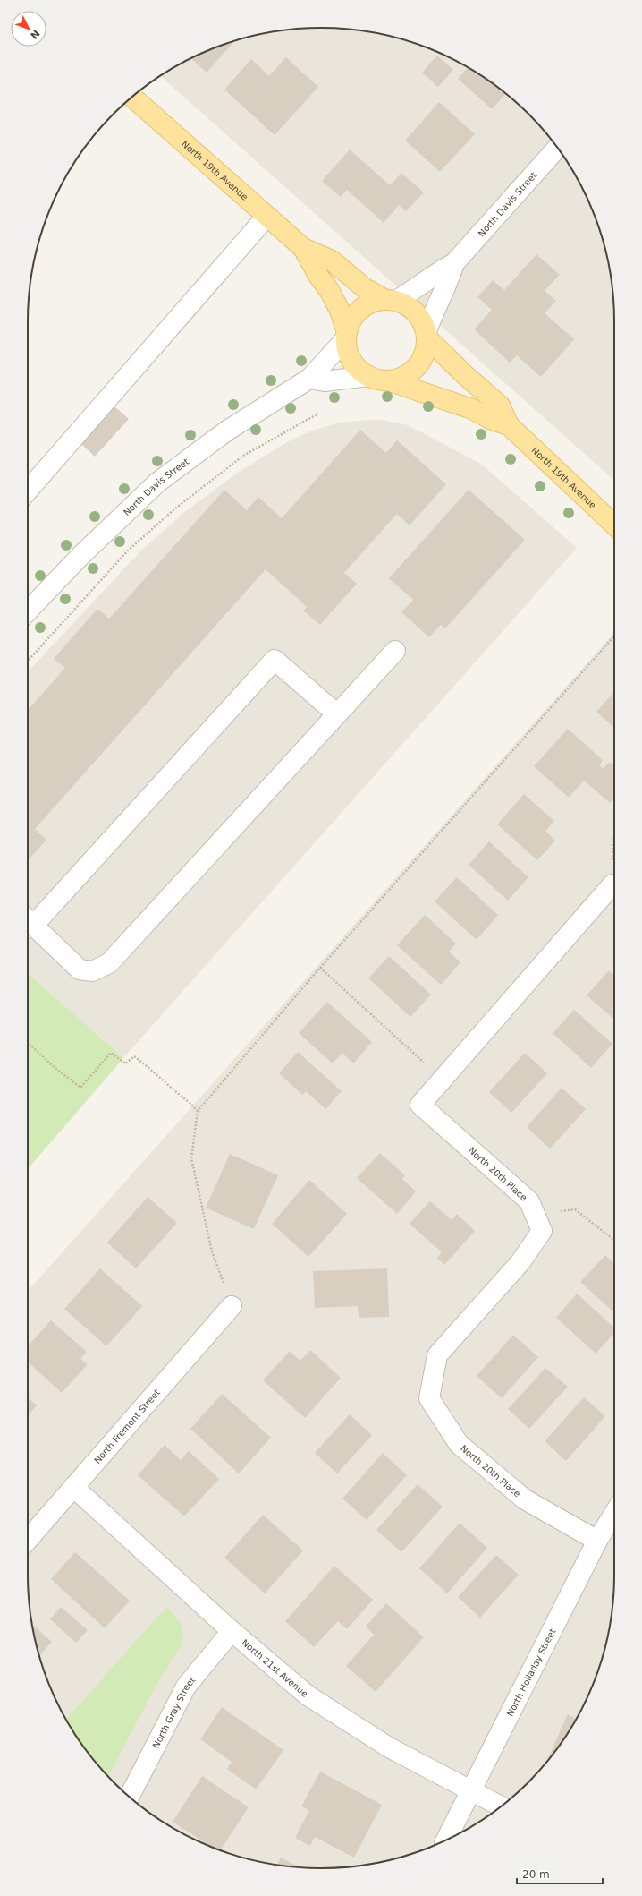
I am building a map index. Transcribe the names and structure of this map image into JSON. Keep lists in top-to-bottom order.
{
  "streets": {
    "main road": ["North 19th Avenue"],
    "street": [
      "North Davis Street",
      "North 20th Place",
      "North Fremont Street",
      "North 21st Avenue",
      "North Holladay Street",
      "North Gray Street"
    ]
  },
  "crossings": [
    ["North 19th Avenue", "North Davis Street"],
    ["North 20th Place", "North Holladay Street"],
    ["North Fremont Street", "North 21st Avenue"],
    ["North 21st Avenue", "North Holladay Street"],
    ["North 21st Avenue", "North Gray Street"]
  ],
  "scale_bar": "20 m",
  "north": "bottom right"
}
